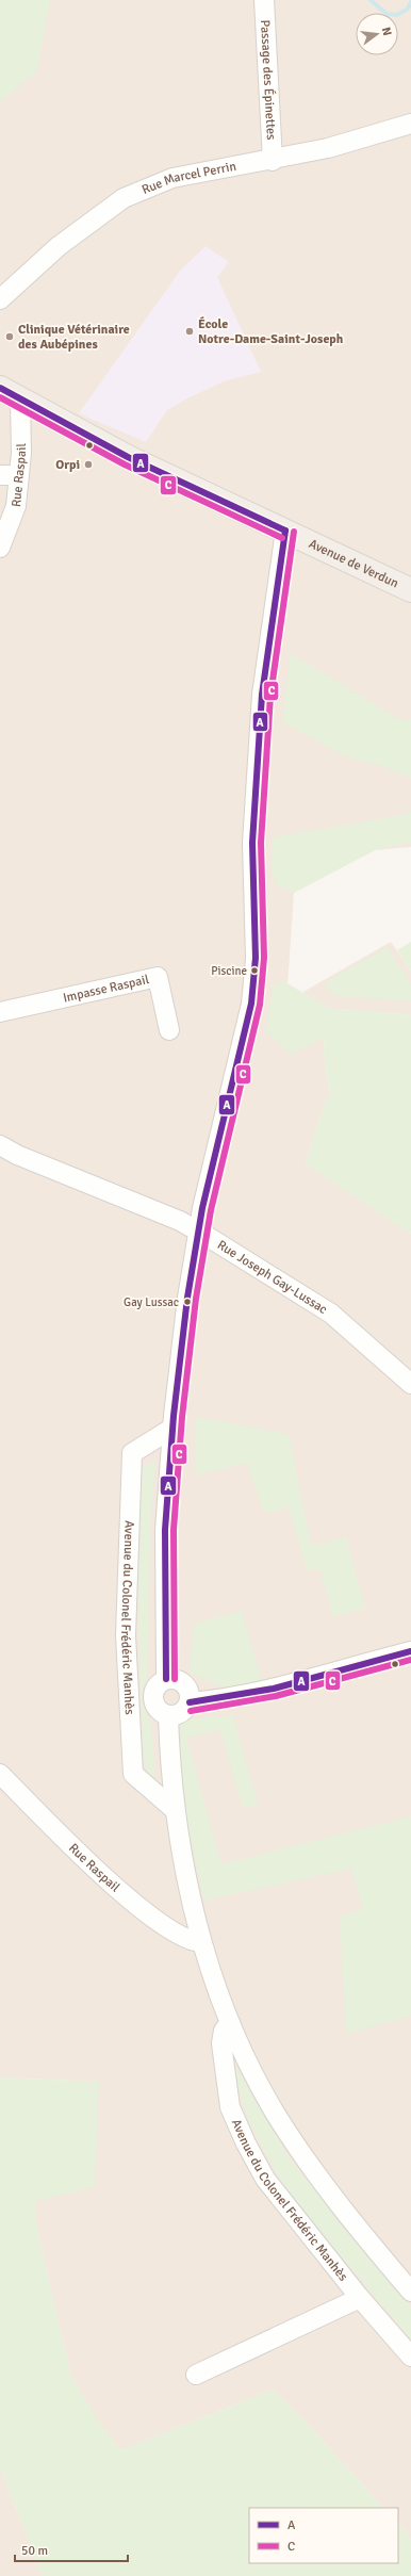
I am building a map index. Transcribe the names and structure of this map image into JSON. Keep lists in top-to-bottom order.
{
  "streets": {
    "main road": ["Avenue de Verdun"],
    "street": [
      "Passage des Épinettes",
      "Rue Marcel Perrin",
      "Rue Raspail",
      "Impasse Raspail",
      "Rue Joseph Gay-Lussac",
      "Avenue du Colonel Frédéric Manhès"
    ]
  },
  "crossings": [
    ["Passage des Épinettes", "Rue Marcel Perrin"],
    ["Rue Raspail", "Avenue de Verdun"]
  ],
  "places": [
    "École Notre-Dame-Saint-Joseph",
    "Clinique Vétérinaire des Aubépines",
    "Orpi",
    "Piscine",
    "Gay Lussac"
  ],
  "lines": ["transit line A", "transit line C"],
  "legend": ["A", "C"],
  "scale_bar": "50 m",
  "north": "right"
}
